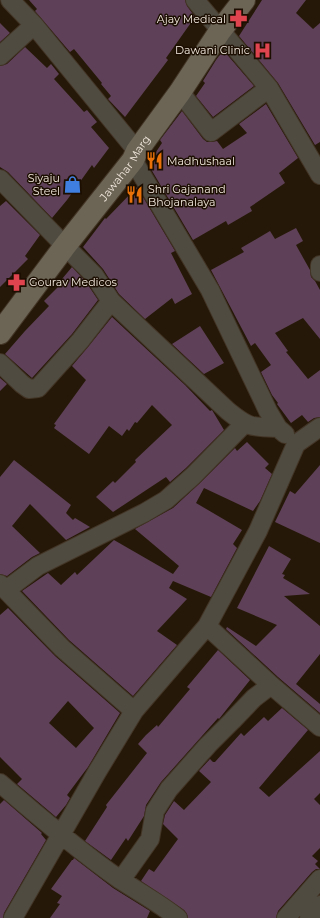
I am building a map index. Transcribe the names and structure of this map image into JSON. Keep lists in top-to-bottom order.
{
  "streets": {
    "main road": ["Jawahar Marg"]
  },
  "places": {
    "pharmacy": ["Ajay Medical", "Gourav Medicos"],
    "hospital": ["Dawani Clinic"],
    "restaurant": ["Madhushaal", "Shri Gajanand Bhojanalaya"],
    "shop": ["Siyaju Steel"]
  }
}
